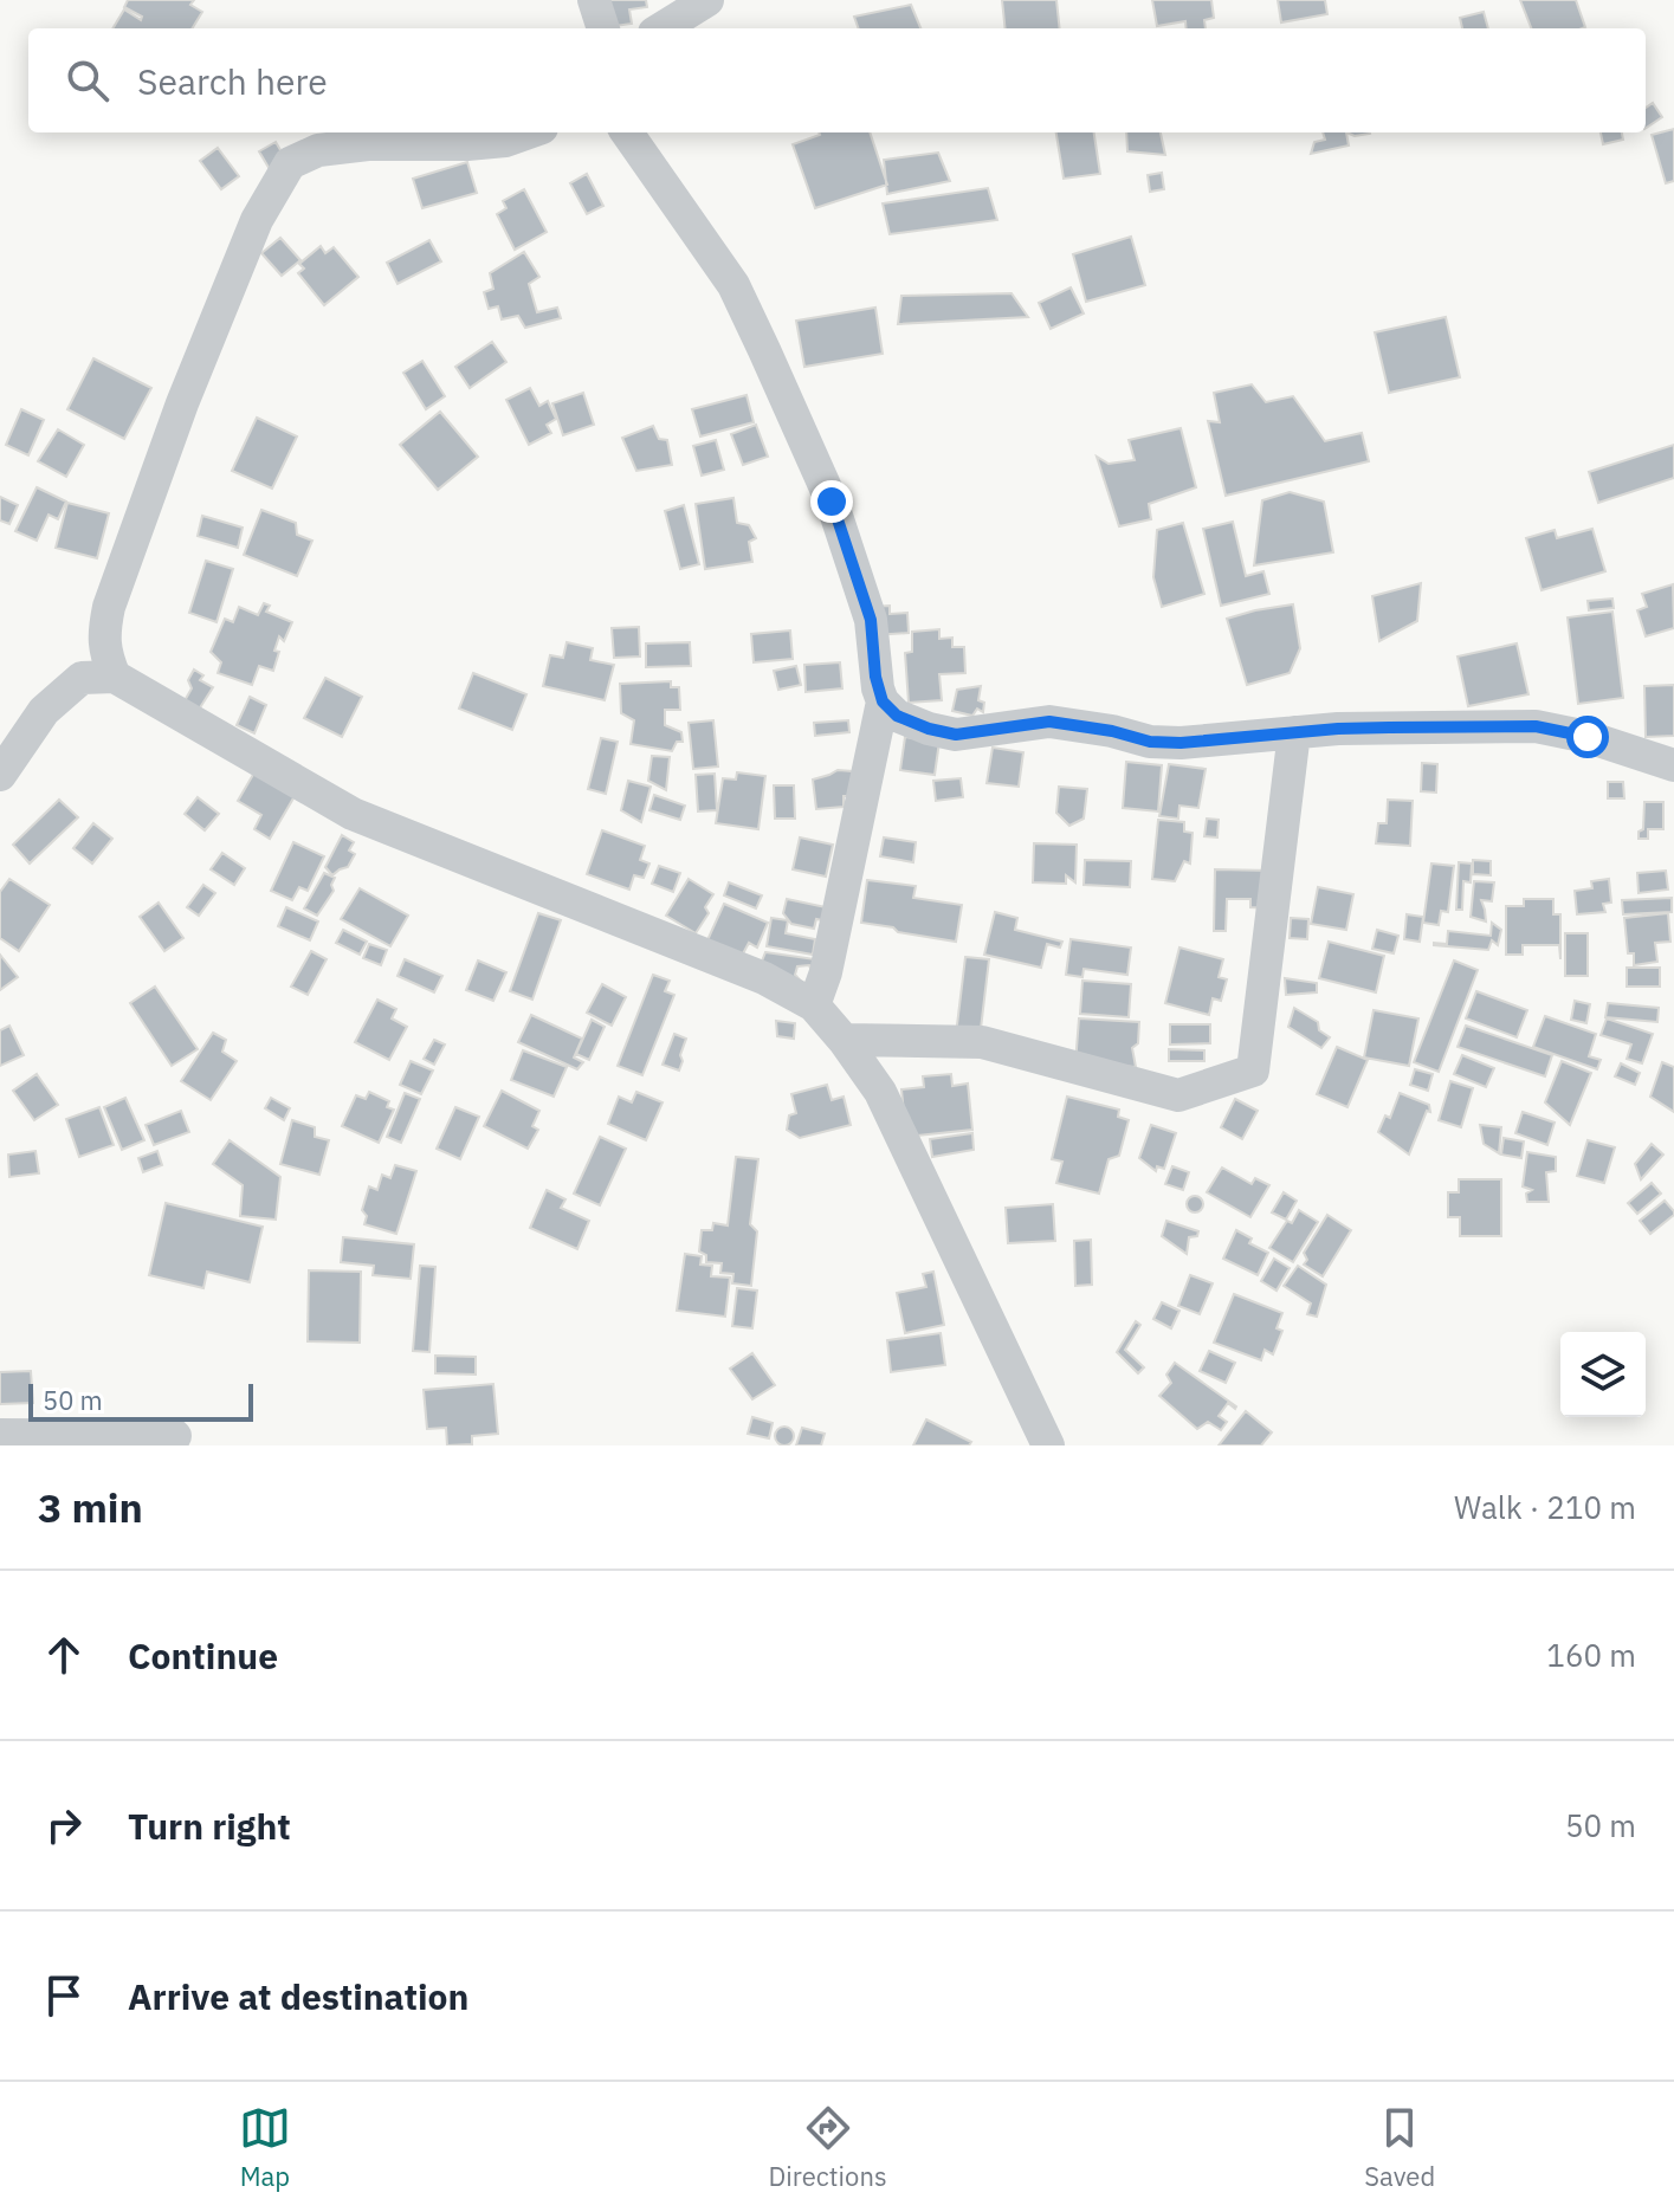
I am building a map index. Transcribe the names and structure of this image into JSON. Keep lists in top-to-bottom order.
{
  "scale_bar": "50 m",
  "page": {
    "search": "Search here",
    "scale": "50 m",
    "heading": ["3 min", "Walk · 210 m"],
    "list": [
      ["Continue", "160 m"],
      ["Turn right", "50 m"],
      "Arrive at destination"
    ],
    "nav": ["Map", "Directions", "Saved"]
  }
}
